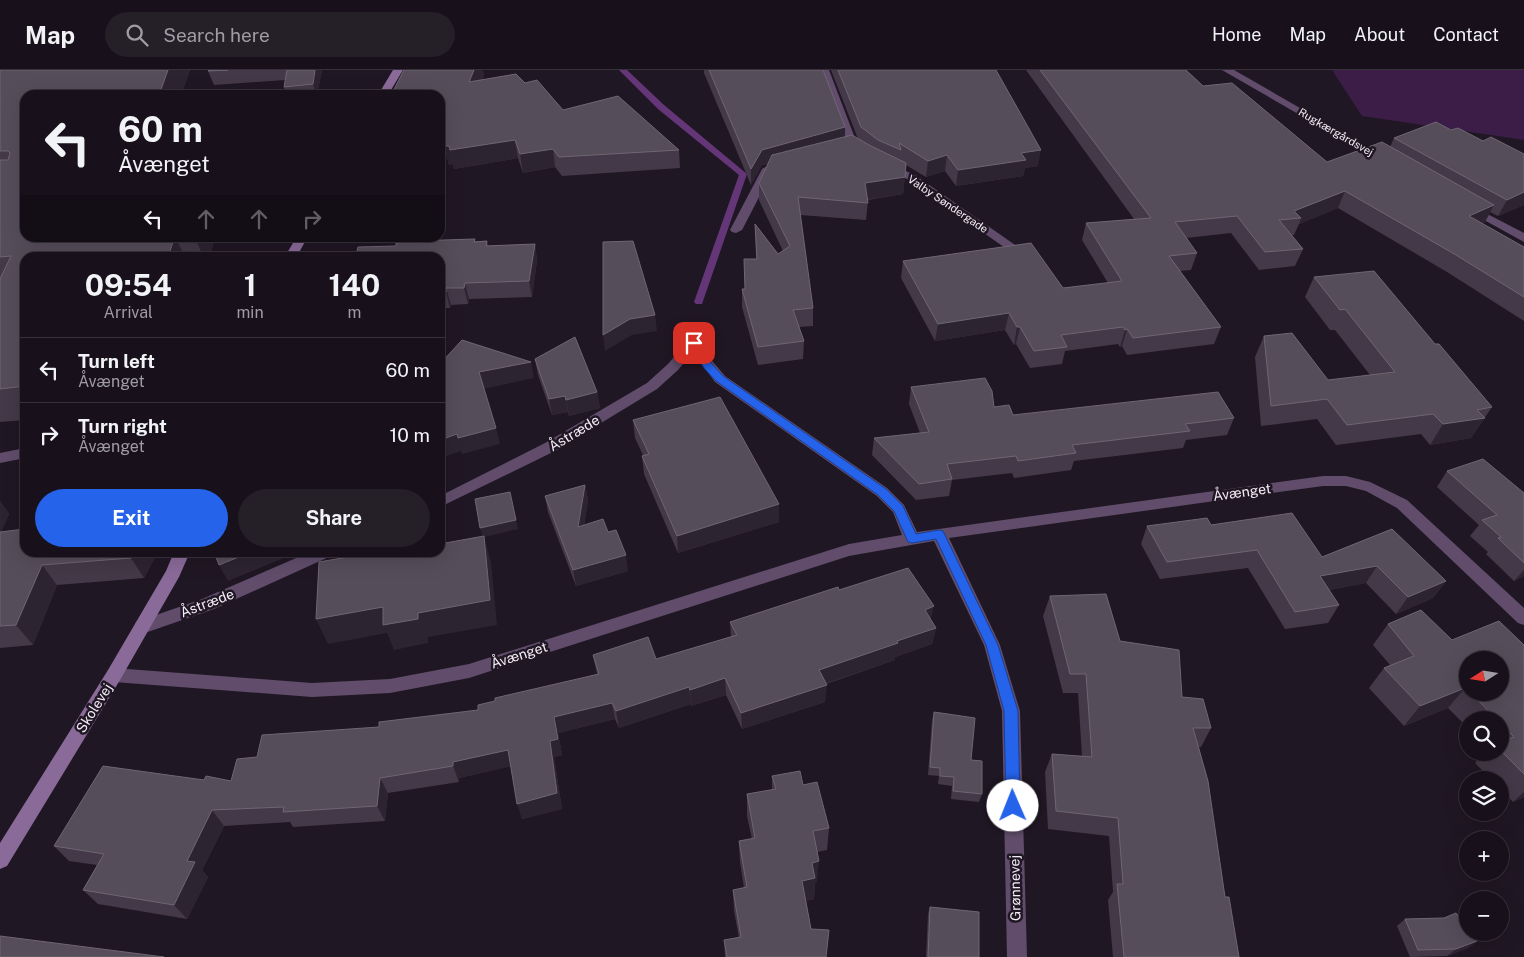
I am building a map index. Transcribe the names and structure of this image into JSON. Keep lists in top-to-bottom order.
{
  "streets": {
    "street": [
      "Rugkærgårdsvej",
      "Valby Søndergade",
      "Åstræde",
      "Åvænget",
      "Skolevej",
      "Grønnevej"
    ]
  },
  "crossings": [
    ["Åstræde", "Åvænget"],
    ["Åstræde", "Skolevej"],
    ["Åvænget", "Skolevej"],
    ["Åvænget", "Grønnevej"]
  ],
  "north": "left",
  "page": {
    "header": "Map",
    "search": "Search here",
    "nav": [
      "Home",
      "Map",
      "About",
      "Contact"
    ],
    "turn": ["60 m", "Åvænget"],
    "eta": [
      "09:54",
      "Arrival",
      "1",
      "min",
      "140",
      "m"
    ],
    "list": [
      {
        "name": "Turn left",
        "note": "Åvænget",
        "value": "60 m"
      },
      {
        "name": "Turn right",
        "note": "Åvænget",
        "value": "10 m"
      }
    ],
    "buttons": ["Exit", "Share"],
    "map_buttons": ["+", "−"]
  }
}
